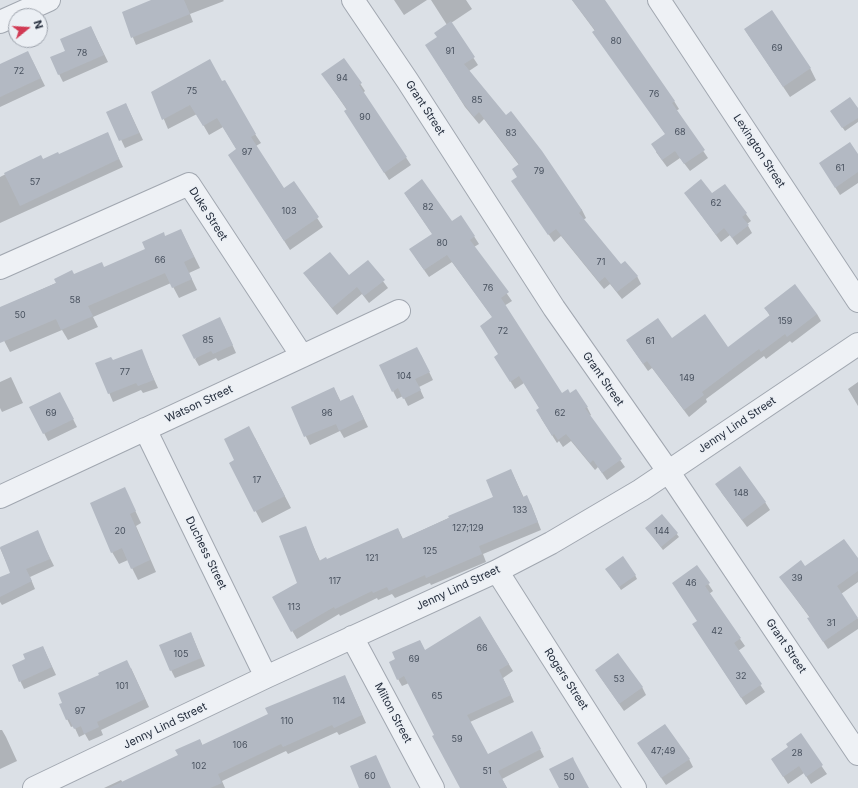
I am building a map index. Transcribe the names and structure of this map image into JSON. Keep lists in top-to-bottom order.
{
  "streets": {
    "street": [
      "Grant Street",
      "Lexington Street",
      "Duke Street",
      "Watson Street",
      "Jenny Lind Street",
      "Duchess Street",
      "Rogers Street",
      "Milton Street"
    ]
  },
  "crossings": [
    ["Grant Street", "Jenny Lind Street"],
    ["Duke Street", "Watson Street"],
    ["Watson Street", "Duchess Street"],
    ["Jenny Lind Street", "Duchess Street"],
    ["Jenny Lind Street", "Rogers Street"],
    ["Jenny Lind Street", "Milton Street"]
  ],
  "house_numbers": [
    "80",
    "69",
    "91",
    "78",
    "72",
    "94",
    "75",
    "76",
    "85",
    "90",
    "68",
    "83",
    "97",
    "61",
    "79",
    "57",
    "62",
    "82",
    "103",
    "80",
    "66",
    "71",
    "76",
    "58",
    "50",
    "159",
    "72",
    "85",
    "61",
    "77",
    "104",
    "149",
    "69",
    "96",
    "62",
    "17",
    "148",
    "133",
    "127;129",
    "20",
    "144",
    "125",
    "121",
    "39",
    "117",
    "46",
    "113",
    "31",
    "42",
    "66",
    "105",
    "69",
    "32",
    "53",
    "101",
    "65",
    "114",
    "97",
    "110",
    "59",
    "106",
    "47;49",
    "28",
    "102",
    "51",
    "60",
    "50"
  ],
  "north": "right"
}
